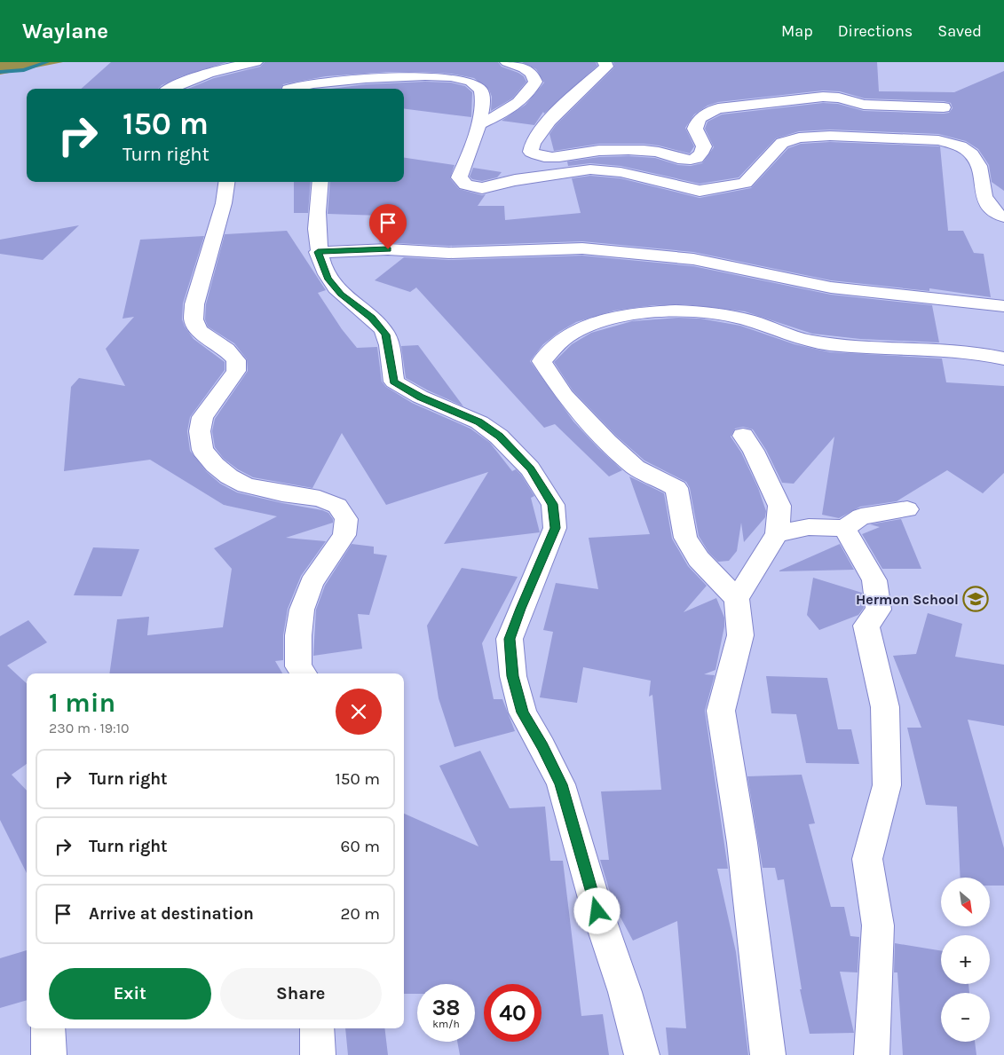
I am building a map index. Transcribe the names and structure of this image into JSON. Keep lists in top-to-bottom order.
{
  "places": {
    "school or university": ["Hermon School"]
  },
  "north": "bottom right",
  "page": {
    "header": "Waylane",
    "nav": ["Map", "Directions", "Saved"],
    "turn": ["150 m", "Turn right"],
    "heading": ["1 min", "230 m · 19:10"],
    "list": [
      {
        "name": "Turn right",
        "value": "150 m"
      },
      {
        "name": "Turn right",
        "value": "60 m"
      },
      {
        "name": "Arrive at destination",
        "value": "20 m"
      }
    ],
    "map_buttons": ["+", "−"],
    "buttons": ["Exit", "Share"],
    "speed": "38 km/h",
    "limit": "40"
  }
}
